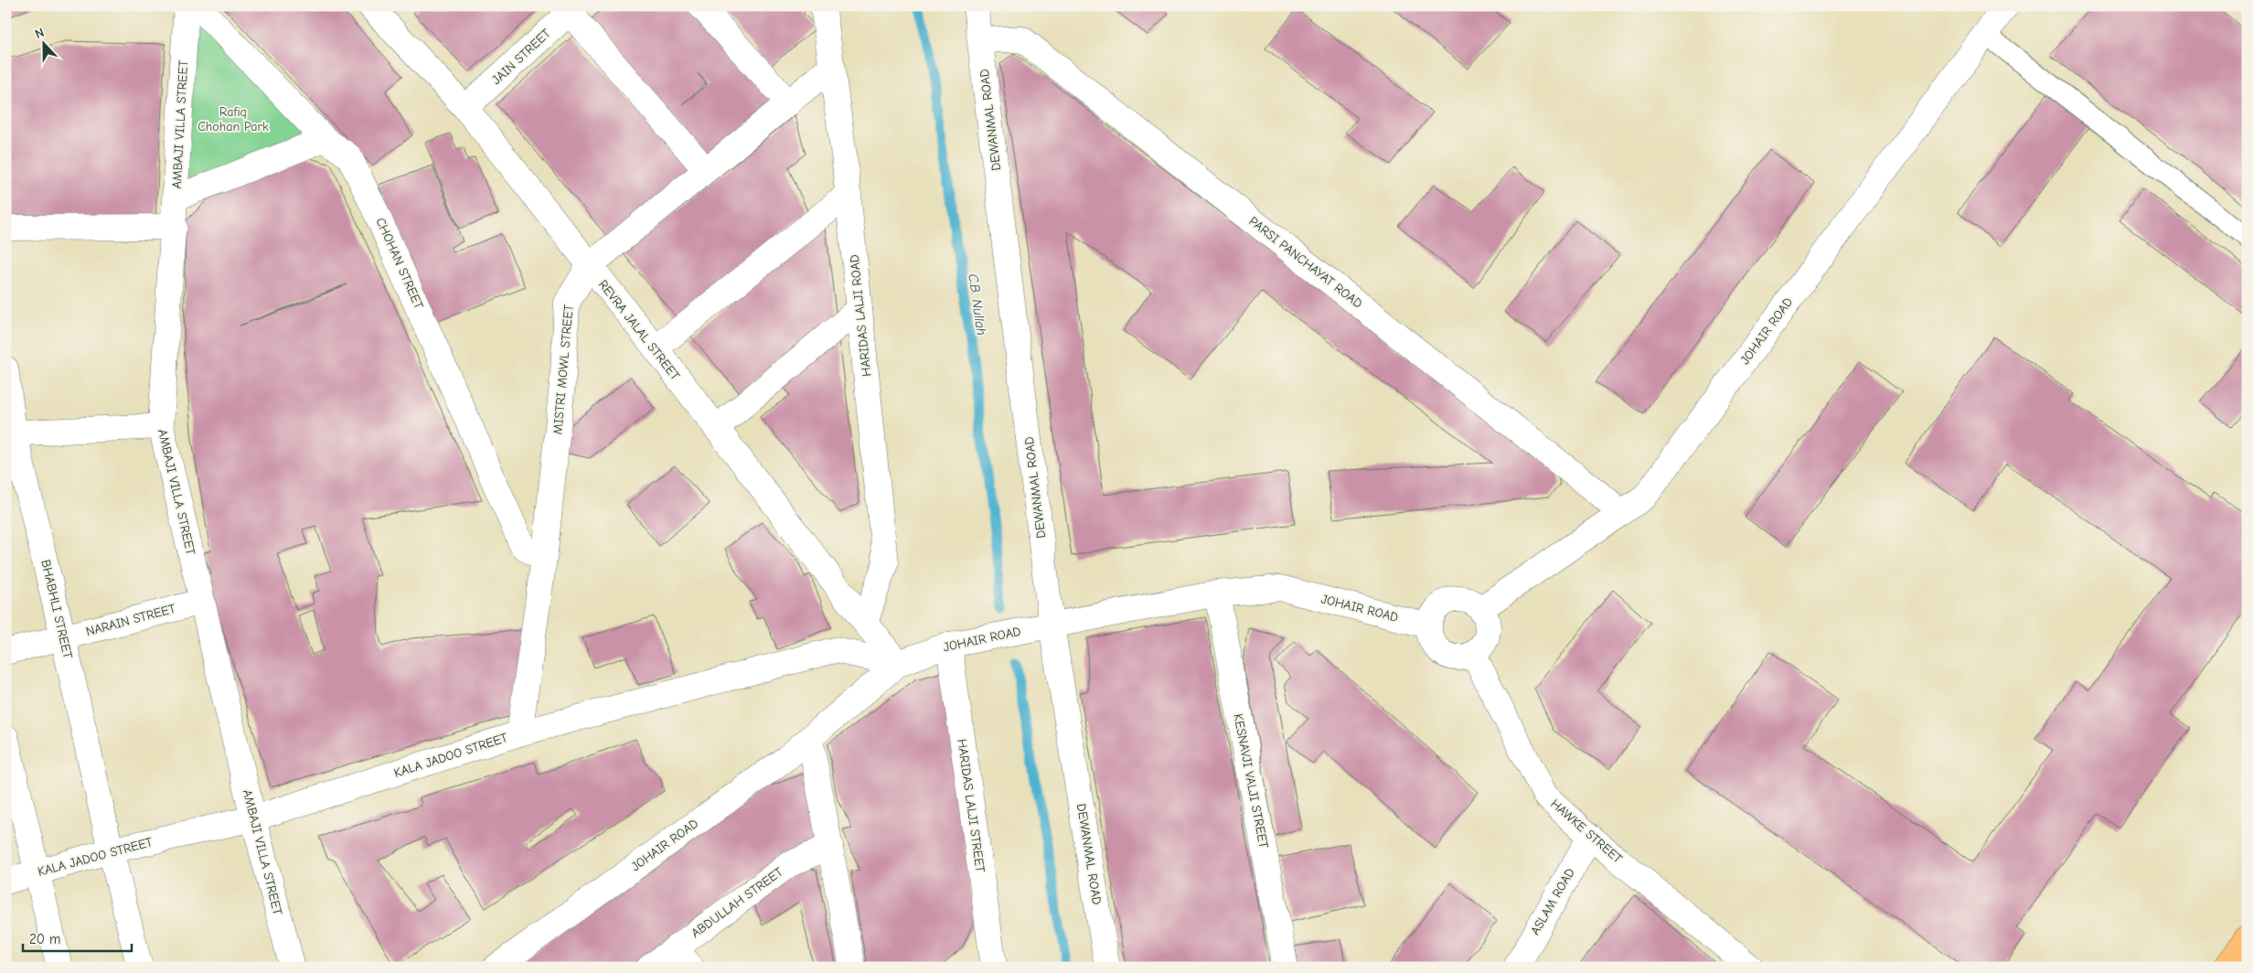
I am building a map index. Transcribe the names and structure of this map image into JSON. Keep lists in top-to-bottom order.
{
  "streets": {
    "street": [
      "JAIN STREET",
      "DEWANMAL ROAD",
      "AMBAJI VILLA STREET",
      "PARSI PANCHAYAT ROAD",
      "CHOHAN STREET",
      "HARIDAS LALJI ROAD",
      "REVRA JALAL STREET",
      "JOHAIR ROAD",
      "MISTRI MOWL STREET",
      "BHABHLI STREET",
      "NARAIN STREET",
      "KALA JADOO STREET",
      "KESNAVJI VALJI STREET",
      "HARIDAS LALJI STREET",
      "HAWKE STREET",
      "ASLAM ROAD",
      "ABDULLAH STREET"
    ]
  },
  "crossings": [
    ["JAIN STREET", "REVRA JALAL STREET"],
    ["DEWANMAL ROAD", "PARSI PANCHAYAT ROAD"],
    ["DEWANMAL ROAD", "JOHAIR ROAD"],
    ["AMBAJI VILLA STREET", "NARAIN STREET"],
    ["AMBAJI VILLA STREET", "KALA JADOO STREET"],
    ["PARSI PANCHAYAT ROAD", "JOHAIR ROAD"],
    ["CHOHAN STREET", "MISTRI MOWL STREET"],
    ["HARIDAS LALJI ROAD", "REVRA JALAL STREET"],
    ["HARIDAS LALJI ROAD", "MISTRI MOWL STREET"],
    ["REVRA JALAL STREET", "JOHAIR ROAD"],
    ["REVRA JALAL STREET", "MISTRI MOWL STREET"],
    ["REVRA JALAL STREET", "KALA JADOO STREET"],
    ["JOHAIR ROAD", "KALA JADOO STREET"],
    ["JOHAIR ROAD", "KESNAVJI VALJI STREET"],
    ["JOHAIR ROAD", "HARIDAS LALJI STREET"],
    ["JOHAIR ROAD", "HAWKE STREET"],
    ["MISTRI MOWL STREET", "KALA JADOO STREET"],
    ["BHABHLI STREET", "NARAIN STREET"],
    ["BHABHLI STREET", "KALA JADOO STREET"],
    ["HAWKE STREET", "ASLAM ROAD"]
  ],
  "water": ["C.B. Nullah"],
  "parks": ["Rafiq Chohan Park"],
  "scale_bar": "20 m",
  "north": "top"
}
